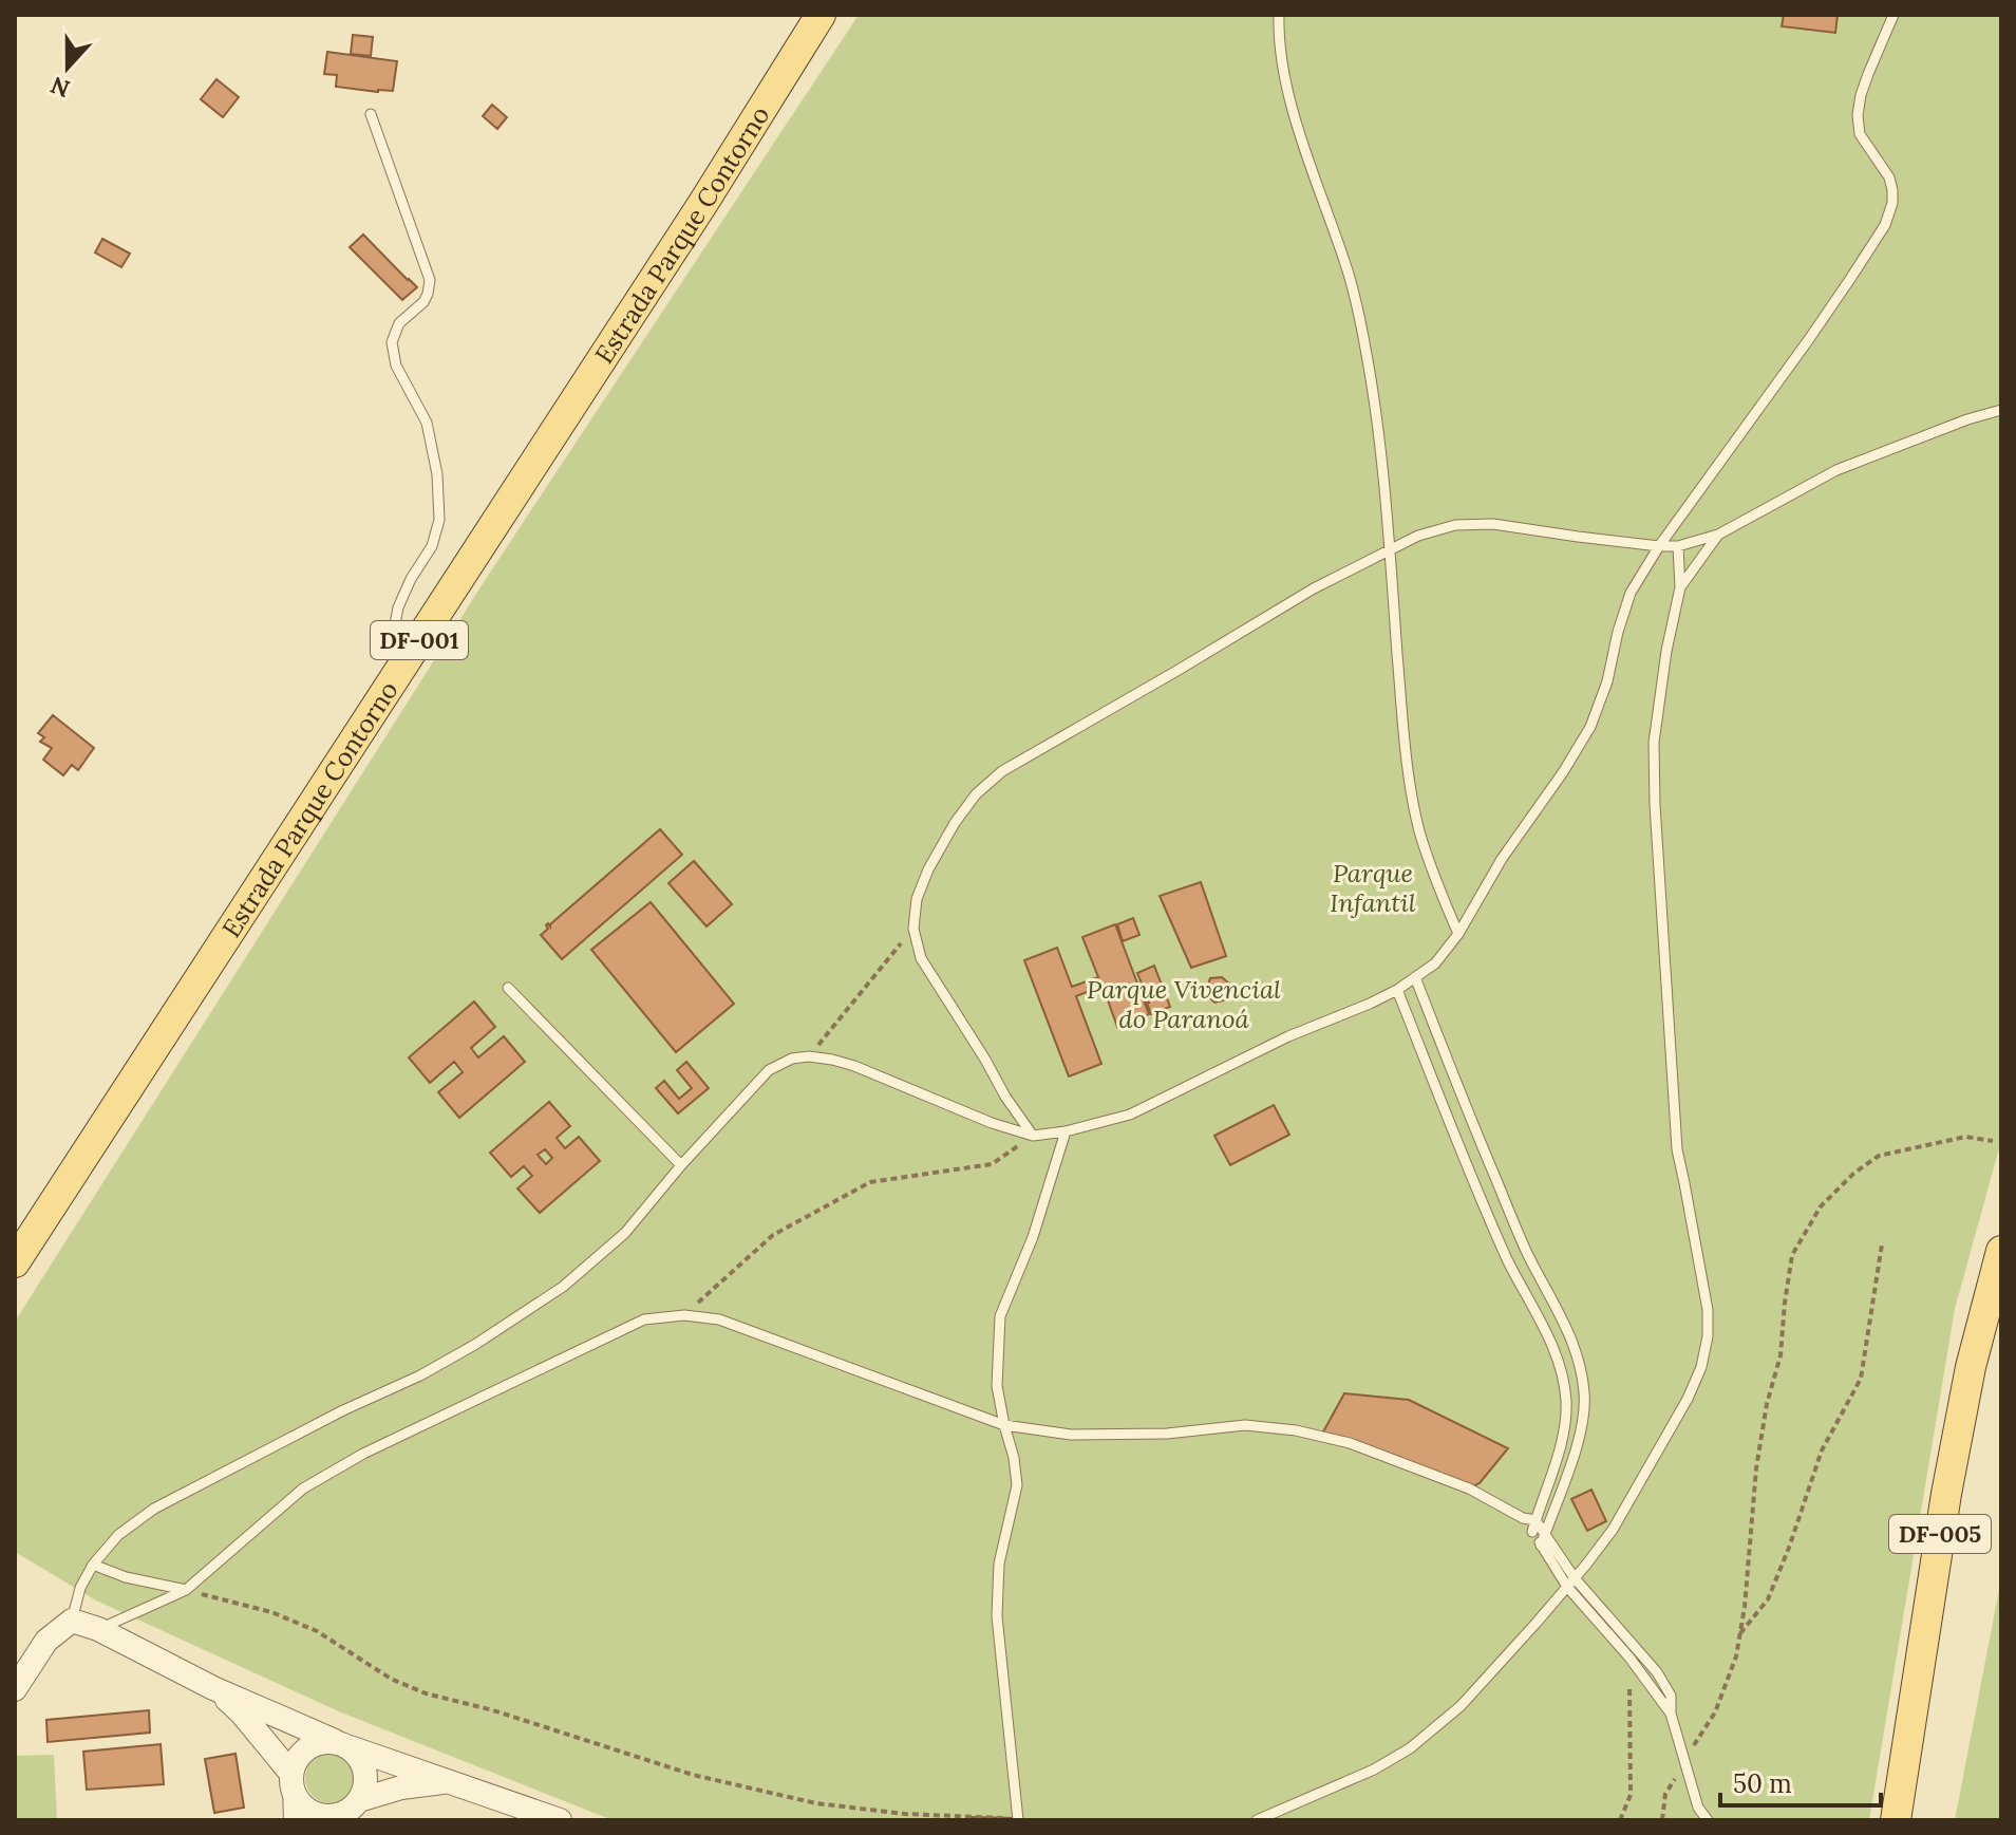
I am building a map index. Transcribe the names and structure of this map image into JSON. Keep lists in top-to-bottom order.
{
  "streets": {
    "main road": ["Estrada Parque Contorno", "DF-001", "DF-005"]
  },
  "parks": ["Parque Infantil", "Parque Vivencial do Paranoá"],
  "scale_bar": "50 m",
  "north": "bottom"
}
